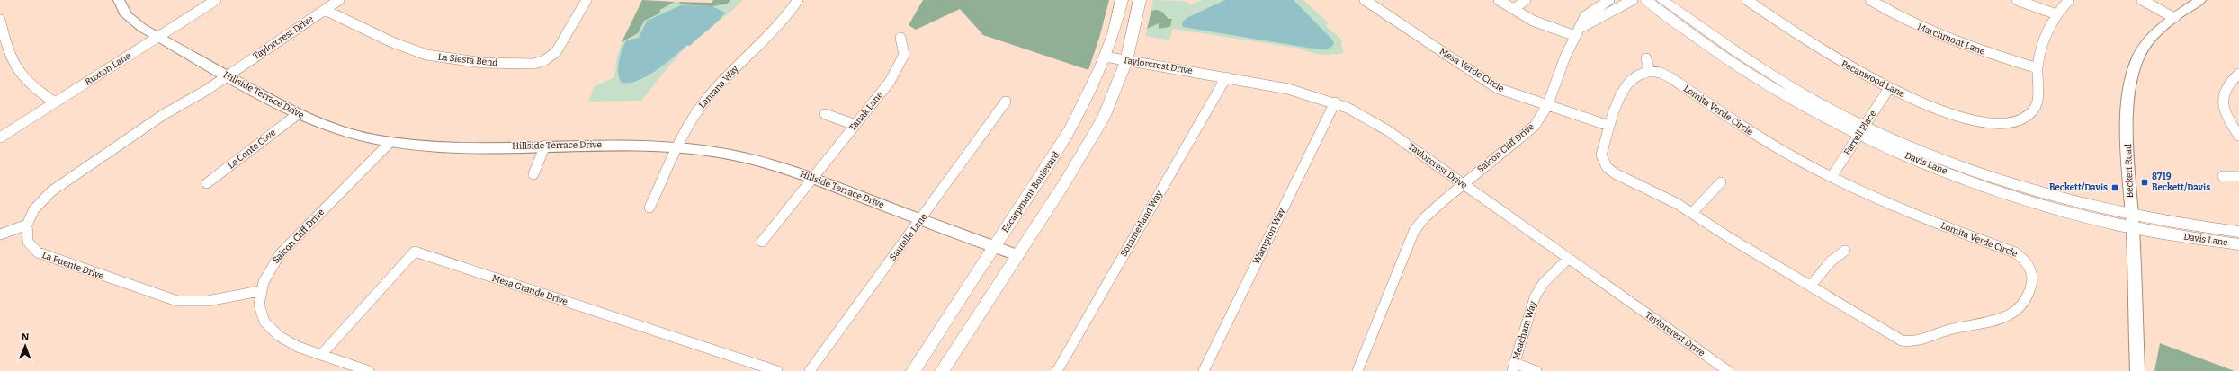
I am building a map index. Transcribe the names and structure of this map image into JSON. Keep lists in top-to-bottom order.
{
  "streets": {
    "main road": ["Davis Lane", "Escarpment Boulevard"],
    "street": [
      "Taylorcrest Drive",
      "Marchmont Lane",
      "La Siesta Bend",
      "Ruxton Lane",
      "Mesa Verde Circle",
      "Pecanwood Lane",
      "Lantana Way",
      "Hillside Terrace Drive",
      "Lomita Verde Circle",
      "Tanak Lane",
      "Farrell Place",
      "Salcon Cliff Drive",
      "Le Conte Cove",
      "Beckett Road",
      "Sommerland Way",
      "Wampton Way",
      "Sautelle Lane",
      "La Puente Drive",
      "Mesa Grande Drive",
      "Meacham Way"
    ]
  },
  "crossings": [
    ["Taylorcrest Drive", "La Siesta Bend"],
    ["Taylorcrest Drive", "Hillside Terrace Drive"],
    ["Taylorcrest Drive", "Salcon Cliff Drive"],
    ["Taylorcrest Drive", "Escarpment Boulevard"],
    ["Taylorcrest Drive", "Sommerland Way"],
    ["Taylorcrest Drive", "Wampton Way"],
    ["Taylorcrest Drive", "Meacham Way"],
    ["Marchmont Lane", "Pecanwood Lane"],
    ["Ruxton Lane", "Hillside Terrace Drive"],
    ["Mesa Verde Circle", "Lomita Verde Circle"],
    ["Mesa Verde Circle", "Salcon Cliff Drive"],
    ["Pecanwood Lane", "Farrell Place"],
    ["Lantana Way", "Hillside Terrace Drive"],
    ["Hillside Terrace Drive", "Tanak Lane"],
    ["Hillside Terrace Drive", "Salcon Cliff Drive"],
    ["Hillside Terrace Drive", "Le Conte Cove"],
    ["Hillside Terrace Drive", "Escarpment Boulevard"],
    ["Hillside Terrace Drive", "Sautelle Lane"],
    ["Lomita Verde Circle", "Farrell Place"],
    ["Farrell Place", "Davis Lane"],
    ["Salcon Cliff Drive", "La Puente Drive"],
    ["Salcon Cliff Drive", "Mesa Grande Drive"],
    ["Davis Lane", "Beckett Road"]
  ],
  "places": {
    "transit": ["8719 Beckett/Davis", "Beckett/Davis"]
  },
  "north": "top"
}
